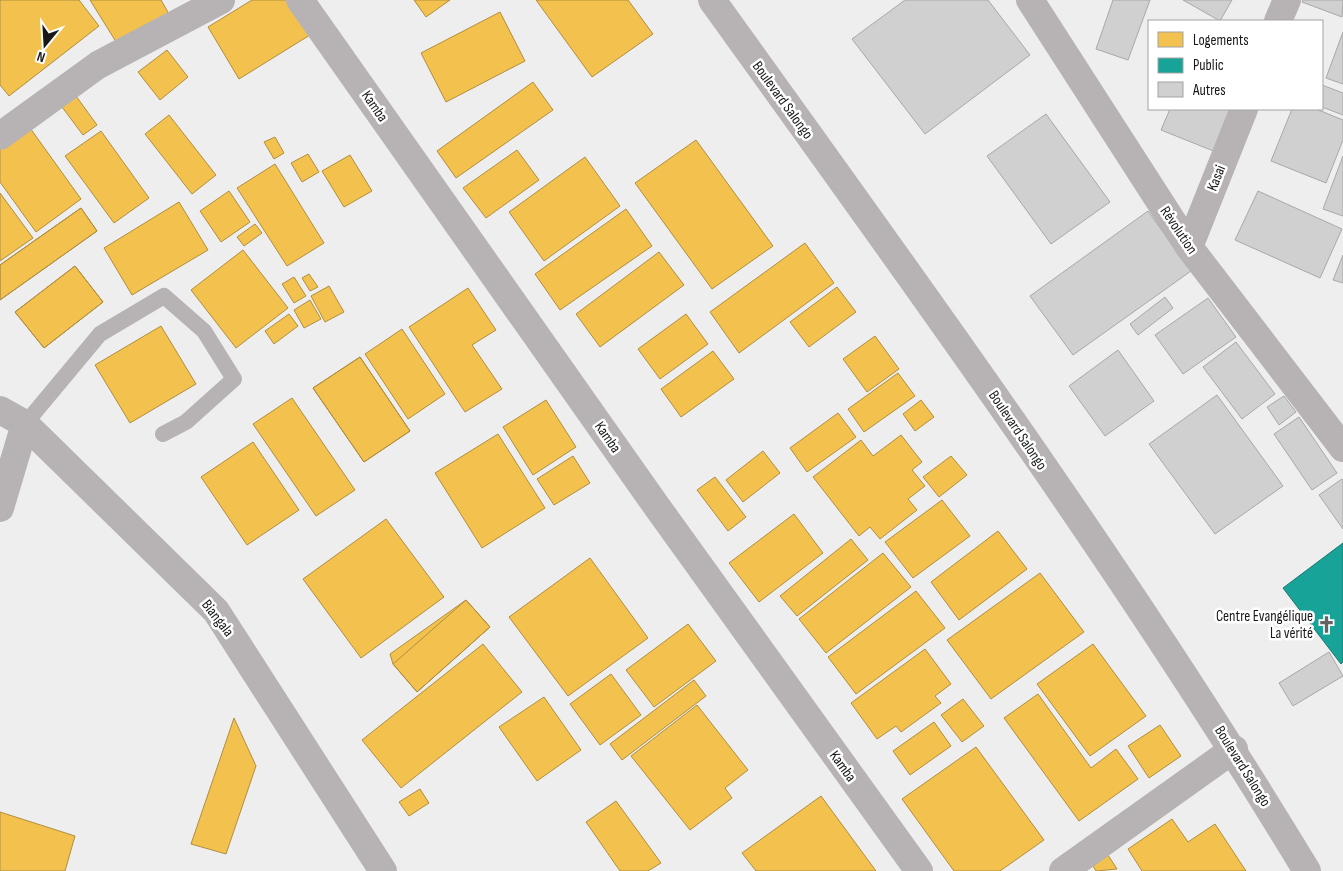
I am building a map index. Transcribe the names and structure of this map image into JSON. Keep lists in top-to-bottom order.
{
  "streets": {
    "street": [
      "Boulevard Salongo",
      "Kamba",
      "Kasai",
      "Révolution",
      "Biangala"
    ]
  },
  "crossings": [
    ["Kasai", "Révolution"]
  ],
  "places": {
    "church": ["Centre Evangélique La vérité"]
  },
  "legend": ["Logements", "Public", "Autres"],
  "north": "bottom"
}
